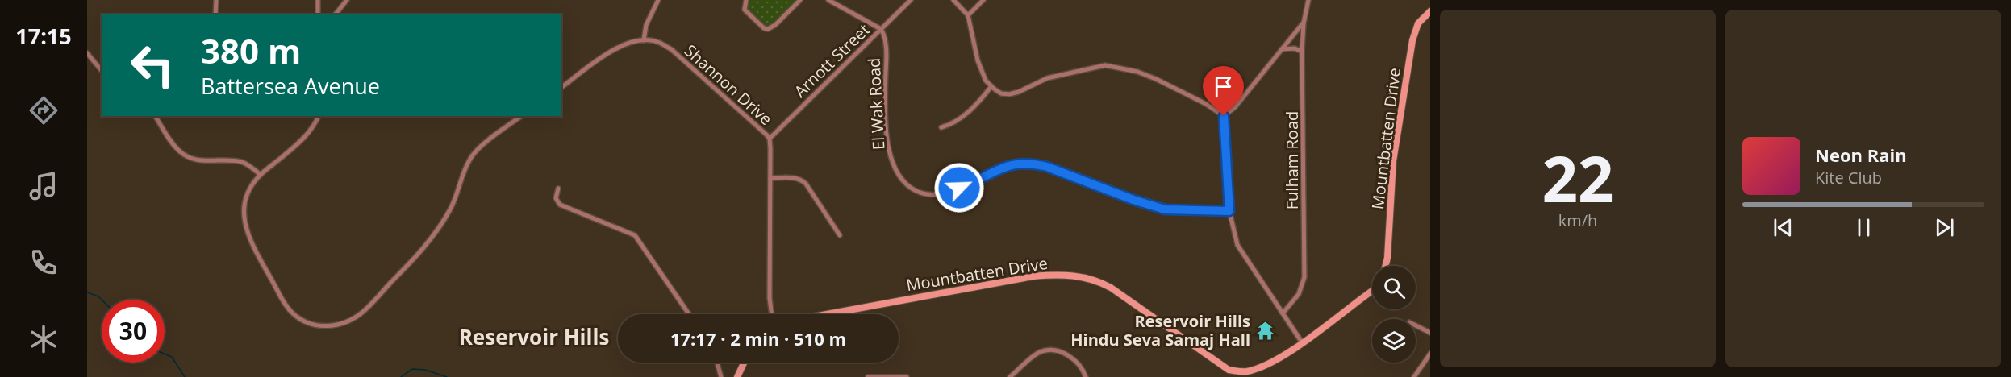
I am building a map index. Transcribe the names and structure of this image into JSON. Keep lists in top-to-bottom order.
{
  "streets": {
    "main road": ["Mountbatten Drive"],
    "street": [
      "Arnott Street",
      "Shannon Drive",
      "El Wak Road",
      "Fulham Road"
    ]
  },
  "crossings": [
    ["Arnott Street", "Shannon Drive"],
    ["Arnott Street", "El Wak Road"]
  ],
  "districts": ["Reservoir Hills"],
  "places": {
    "temple": ["Reservoir Hills Hindu Seva Samaj Hall"]
  },
  "page": {
    "tabs": "17:15",
    "tile": ["22", "km/h"],
    "turn": ["380 m", "Battersea Avenue"],
    "song": ["Neon Rain", "Kite Club"],
    "limit": "30",
    "trip": "17:17 · 2 min · 510 m"
  }
}
